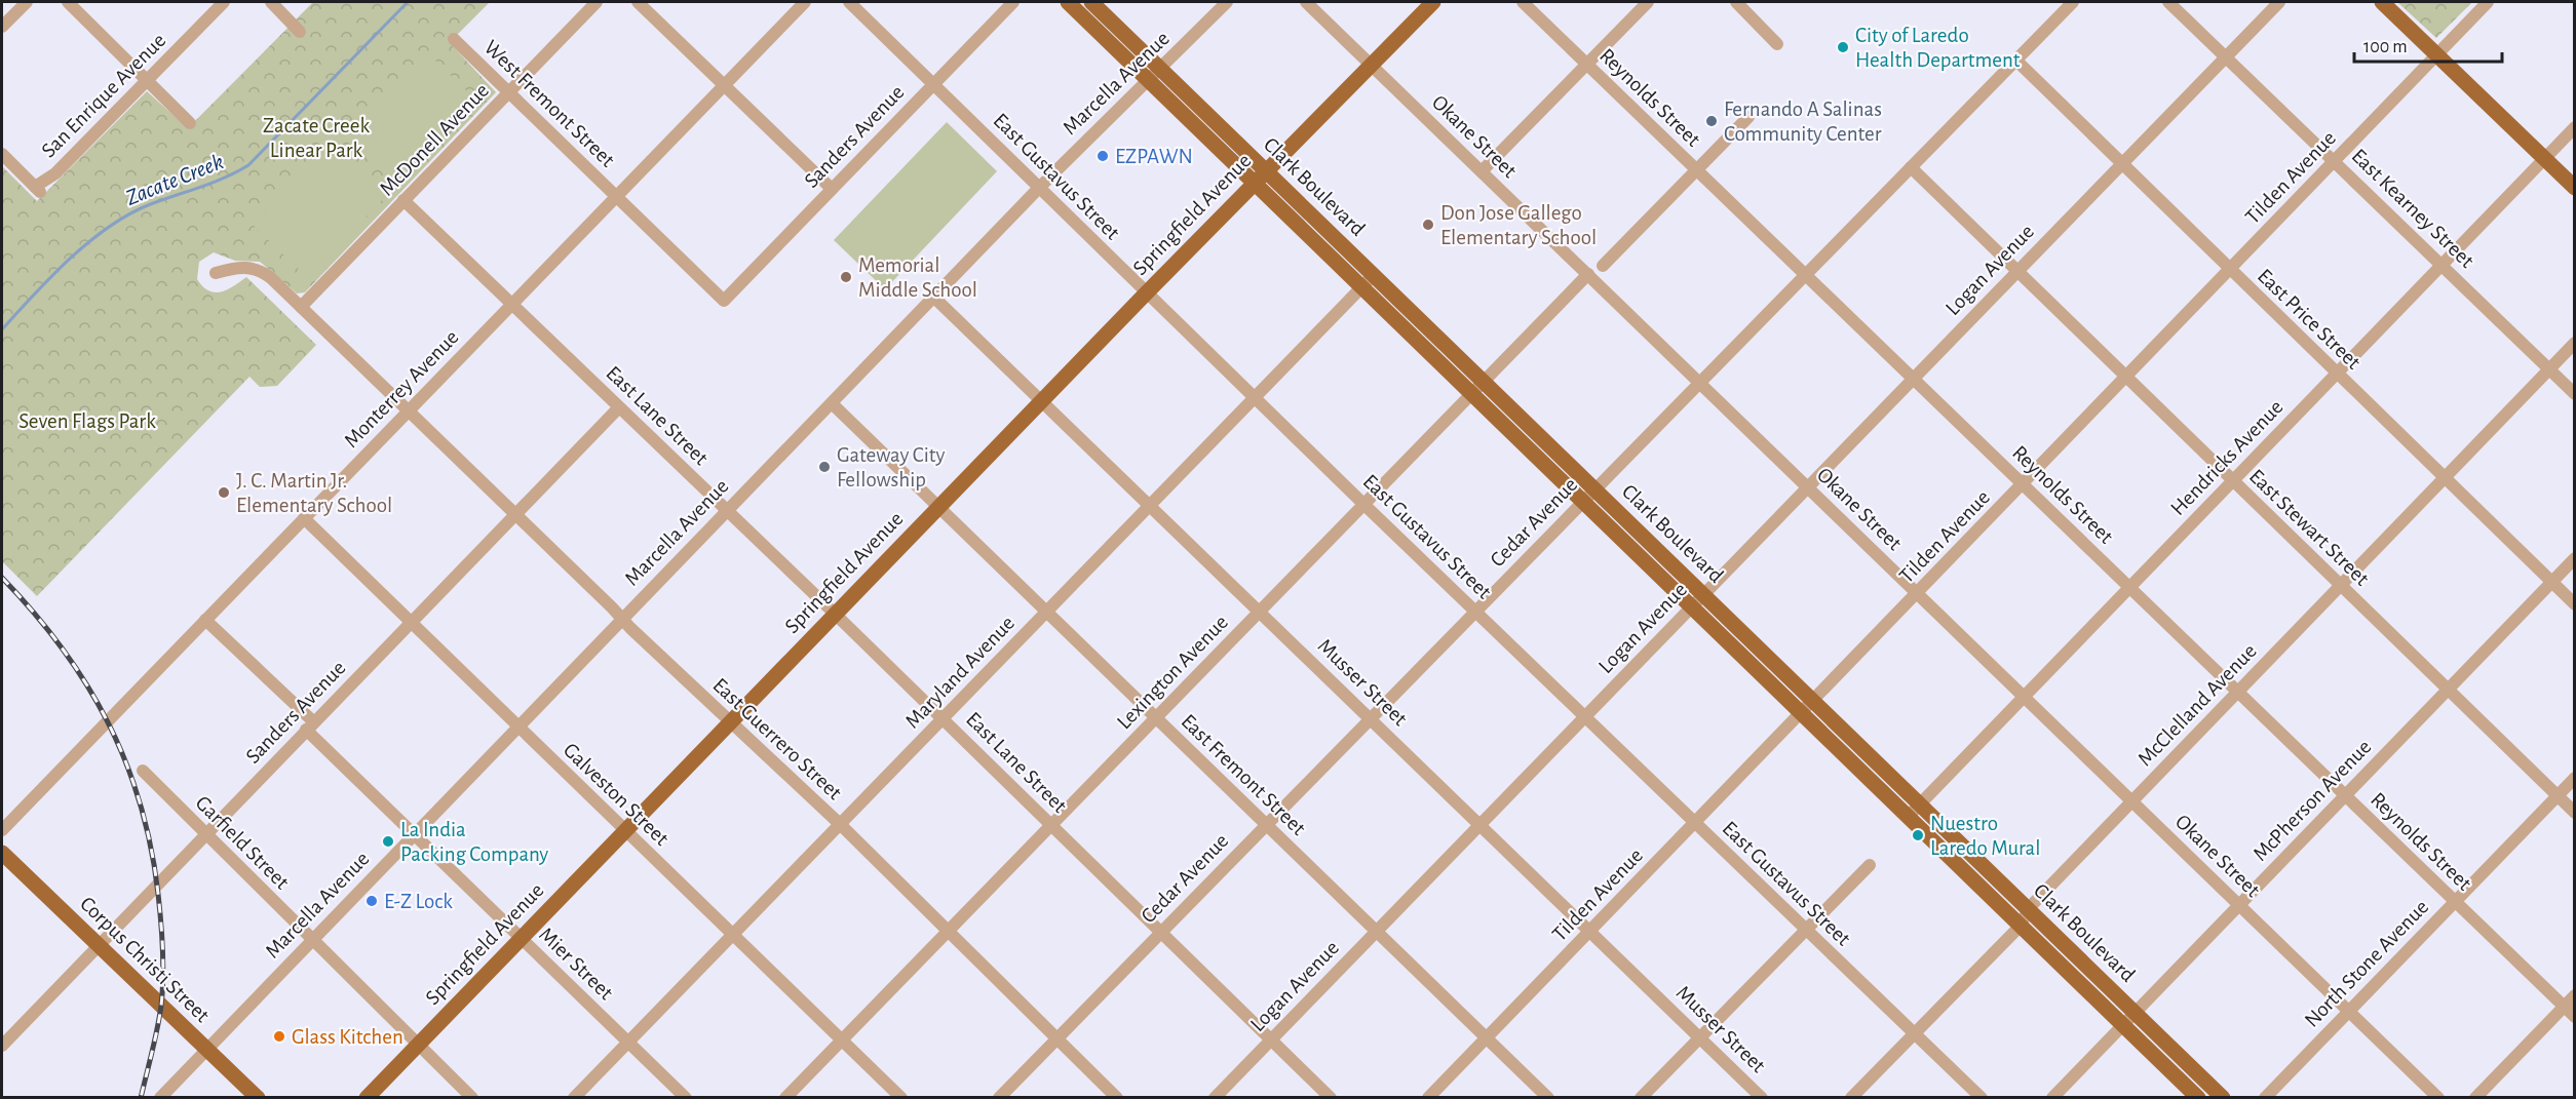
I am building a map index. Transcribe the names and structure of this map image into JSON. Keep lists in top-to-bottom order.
{
  "streets": {
    "main road": ["Clark Boulevard", "Springfield Avenue", "Corpus Christi Street"],
    "street": [
      "Marcella Avenue",
      "San Enrique Avenue",
      "Reynolds Street",
      "West Fremont Street",
      "Sanders Avenue",
      "Okane Street",
      "McDonell Avenue",
      "East Gustavus Street",
      "Tilden Avenue",
      "East Kearney Street",
      "Logan Avenue",
      "East Price Street",
      "Monterrey Avenue",
      "East Lane Street",
      "Hendricks Avenue",
      "Cedar Avenue",
      "East Stewart Street",
      "Maryland Avenue",
      "Lexington Avenue",
      "Musser Street",
      "McClelland Avenue",
      "East Guerrero Street",
      "East Fremont Street",
      "Galveston Street",
      "McPherson Avenue",
      "Garfield Street",
      "Mier Street",
      "North Stone Avenue"
    ]
  },
  "crossings": [
    ["Marcella Avenue", "East Gustavus Street"],
    ["Marcella Avenue", "Clark Boulevard"],
    ["Marcella Avenue", "East Lane Street"],
    ["Marcella Avenue", "Musser Street"],
    ["Marcella Avenue", "East Guerrero Street"],
    ["Marcella Avenue", "East Fremont Street"],
    ["Marcella Avenue", "Galveston Street"],
    ["Marcella Avenue", "Garfield Street"],
    ["Marcella Avenue", "Corpus Christi Street"],
    ["Marcella Avenue", "Mier Street"],
    ["Reynolds Street", "Tilden Avenue"],
    ["Reynolds Street", "Logan Avenue"],
    ["Reynolds Street", "Hendricks Avenue"],
    ["Reynolds Street", "Cedar Avenue"],
    ["Reynolds Street", "McClelland Avenue"],
    ["Reynolds Street", "McPherson Avenue"],
    ["Reynolds Street", "North Stone Avenue"],
    ["West Fremont Street", "Sanders Avenue"],
    ["West Fremont Street", "McDonell Avenue"],
    ["West Fremont Street", "Monterrey Avenue"],
    ["Sanders Avenue", "East Gustavus Street"],
    ["Sanders Avenue", "Monterrey Avenue"],
    ["Sanders Avenue", "East Lane Street"],
    ["Sanders Avenue", "East Guerrero Street"],
    ["Sanders Avenue", "Galveston Street"],
    ["Sanders Avenue", "Garfield Street"],
    ["Sanders Avenue", "Corpus Christi Street"],
    ["Sanders Avenue", "Mier Street"],
    ["Okane Street", "Tilden Avenue"],
    ["Okane Street", "Springfield Avenue"],
    ["Okane Street", "Logan Avenue"],
    ["Okane Street", "Hendricks Avenue"],
    ["Okane Street", "Cedar Avenue"],
    ["Okane Street", "Lexington Avenue"],
    ["Okane Street", "McClelland Avenue"],
    ["Okane Street", "McPherson Avenue"],
    ["Okane Street", "North Stone Avenue"],
    ["McDonell Avenue", "East Lane Street"],
    ["McDonell Avenue", "East Guerrero Street"],
    ["East Gustavus Street", "Tilden Avenue"],
    ["East Gustavus Street", "Springfield Avenue"],
    ["East Gustavus Street", "Logan Avenue"],
    ["East Gustavus Street", "Cedar Avenue"],
    ["East Gustavus Street", "Maryland Avenue"],
    ["East Gustavus Street", "Lexington Avenue"],
    ["East Gustavus Street", "McClelland Avenue"],
    ["Tilden Avenue", "Clark Boulevard"],
    ["Tilden Avenue", "East Kearney Street"],
    ["Tilden Avenue", "East Price Street"],
    ["Tilden Avenue", "East Stewart Street"],
    ["Tilden Avenue", "Musser Street"],
    ["Tilden Avenue", "East Fremont Street"],
    ["Clark Boulevard", "Springfield Avenue"],
    ["Clark Boulevard", "Logan Avenue"],
    ["Clark Boulevard", "Hendricks Avenue"],
    ["Clark Boulevard", "Cedar Avenue"],
    ["Clark Boulevard", "Maryland Avenue"],
    ["Clark Boulevard", "Lexington Avenue"],
    ["Clark Boulevard", "McClelland Avenue"],
    ["Clark Boulevard", "McPherson Avenue"],
    ["East Kearney Street", "Logan Avenue"],
    ["East Kearney Street", "Hendricks Avenue"],
    ["East Kearney Street", "McClelland Avenue"],
    ["Springfield Avenue", "East Lane Street"],
    ["Springfield Avenue", "Musser Street"],
    ["Springfield Avenue", "East Guerrero Street"],
    ["Springfield Avenue", "East Fremont Street"],
    ["Springfield Avenue", "Galveston Street"],
    ["Springfield Avenue", "Garfield Street"],
    ["Springfield Avenue", "Mier Street"],
    ["Logan Avenue", "East Price Street"],
    ["Logan Avenue", "East Lane Street"],
    ["Logan Avenue", "East Stewart Street"],
    ["Logan Avenue", "Musser Street"],
    ["Logan Avenue", "East Fremont Street"],
    ["East Price Street", "Hendricks Avenue"],
    ["East Price Street", "Cedar Avenue"],
    ["East Price Street", "McClelland Avenue"],
    ["East Price Street", "McPherson Avenue"],
    ["Monterrey Avenue", "East Lane Street"],
    ["Monterrey Avenue", "East Guerrero Street"],
    ["Monterrey Avenue", "Galveston Street"],
    ["Monterrey Avenue", "Mier Street"],
    ["East Lane Street", "Cedar Avenue"],
    ["East Lane Street", "Maryland Avenue"],
    ["East Lane Street", "Lexington Avenue"],
    ["Hendricks Avenue", "East Stewart Street"],
    ["Cedar Avenue", "East Stewart Street"],
    ["Cedar Avenue", "Musser Street"],
    ["Cedar Avenue", "East Guerrero Street"],
    ["Cedar Avenue", "East Fremont Street"],
    ["East Stewart Street", "McClelland Avenue"],
    ["East Stewart Street", "McPherson Avenue"],
    ["East Stewart Street", "North Stone Avenue"],
    ["Maryland Avenue", "Musser Street"],
    ["Maryland Avenue", "East Guerrero Street"],
    ["Maryland Avenue", "East Fremont Street"],
    ["Maryland Avenue", "Galveston Street"],
    ["Maryland Avenue", "Mier Street"],
    ["Lexington Avenue", "Musser Street"],
    ["Lexington Avenue", "East Guerrero Street"],
    ["Lexington Avenue", "East Fremont Street"],
    ["Lexington Avenue", "Galveston Street"]
  ],
  "water": ["Zacate Creek"],
  "parks": ["Zacate Creek Linear Park", "Seven Flags Park"],
  "places": [
    "City of Laredo Health Department",
    "Fernando A Salinas Community Center",
    "EZPAWN",
    "Don Jose Gallego Elementary School",
    "Memorial Middle School",
    "Gateway City Fellowship",
    "J. C. Martin Jr. Elementary School",
    "Nuestro Laredo Mural",
    "La India Packing Company",
    "E-Z Lock",
    "Glass Kitchen"
  ],
  "scale_bar": "100 m"
}
